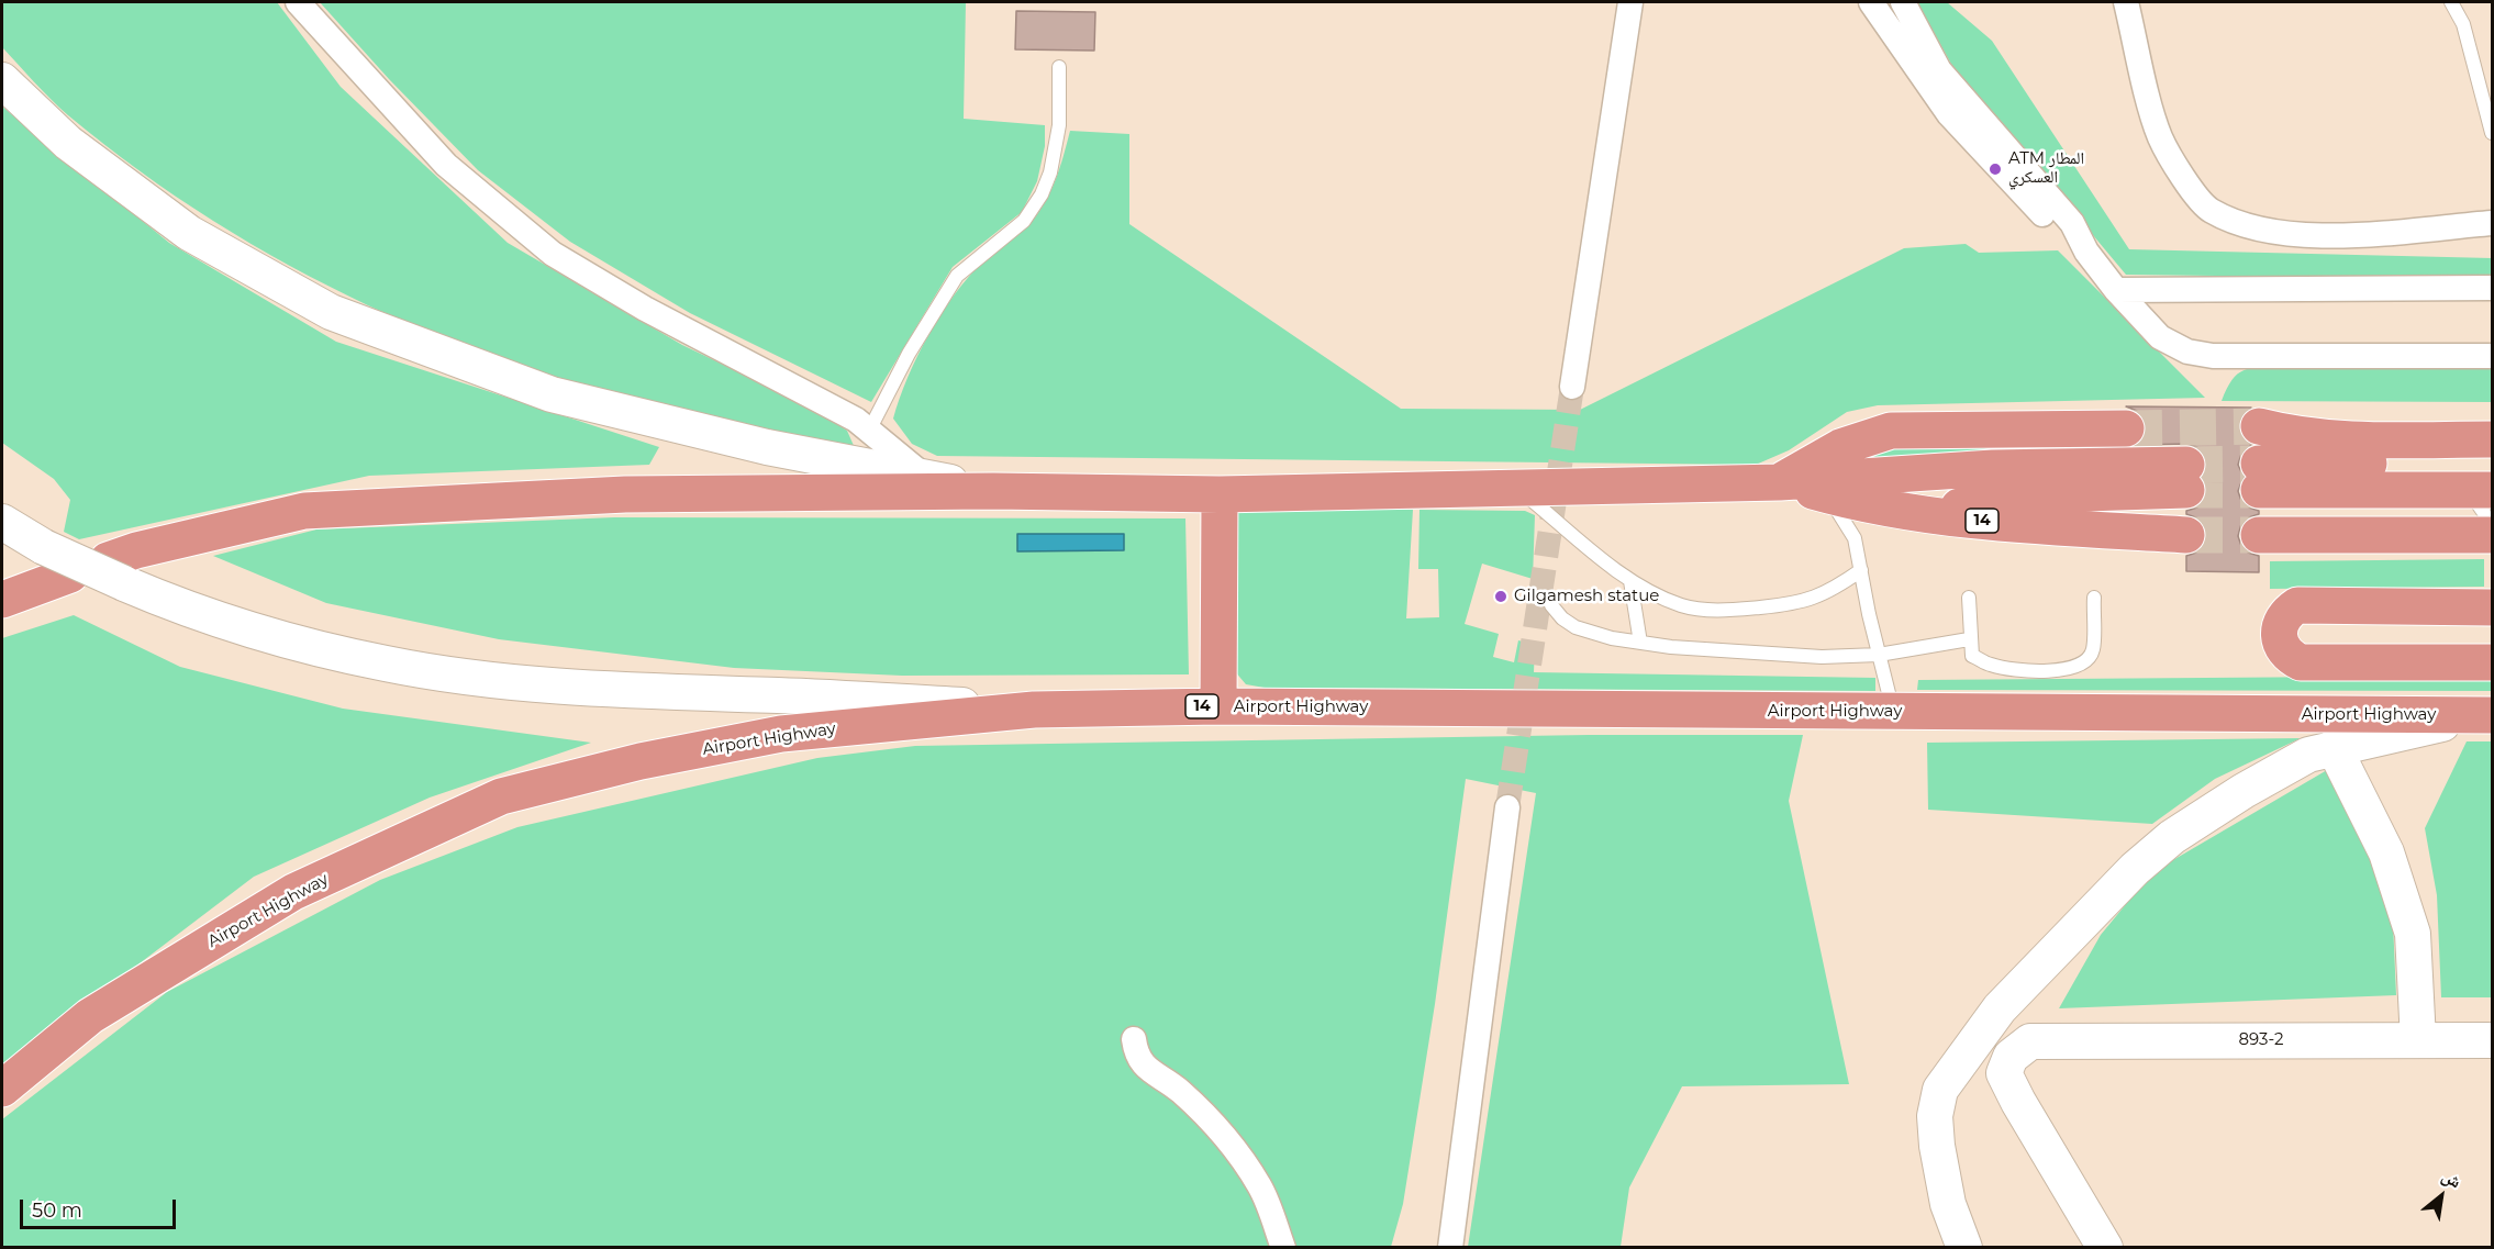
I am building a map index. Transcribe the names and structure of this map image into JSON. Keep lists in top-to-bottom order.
{
  "streets": {
    "highway": ["14", "Airport Highway"],
    "street": ["893-2"]
  },
  "places": ["ATM المطار العسكري", "Gilgamesh statue"],
  "scale_bar": "50 m",
  "north": "top right"
}
